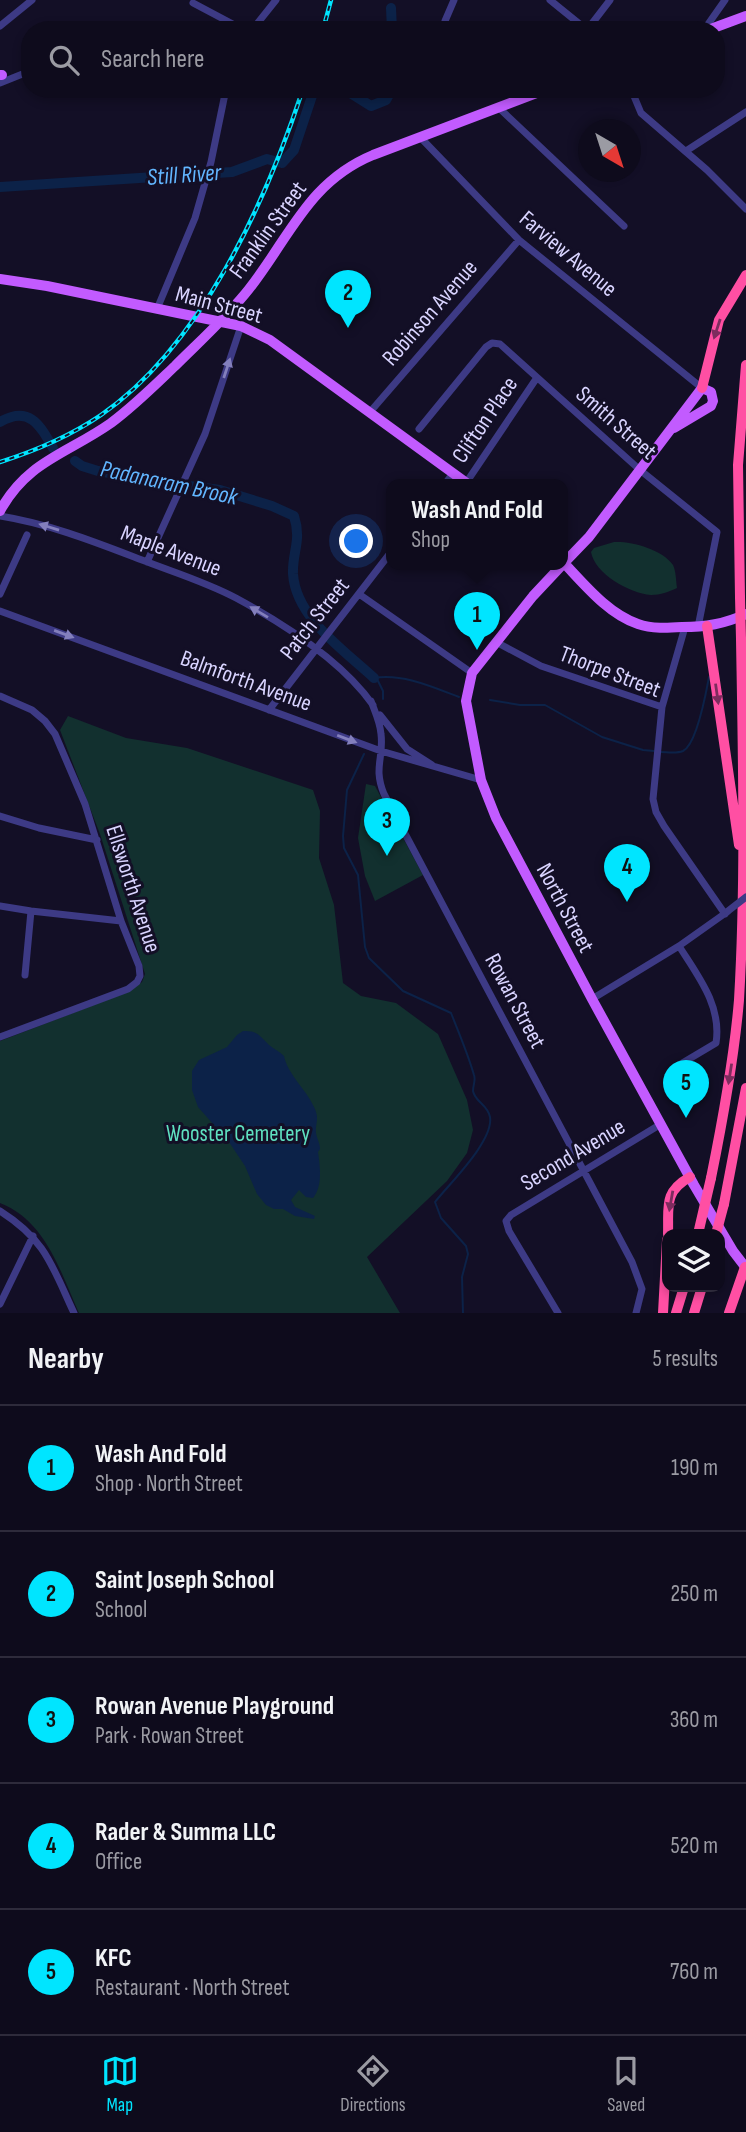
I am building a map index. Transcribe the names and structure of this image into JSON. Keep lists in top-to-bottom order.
{
  "streets": {
    "main road": ["Franklin Street", "Main Street", "North Street"],
    "street": [
      "Farview Avenue",
      "Robinson Avenue",
      "Clifton Place",
      "Smith Street",
      "Maple Avenue",
      "Patch Street",
      "Thorpe Street",
      "Balmforth Avenue",
      "Ellsworth Avenue",
      "Rowan Street",
      "Second Avenue"
    ]
  },
  "crossings": [
    ["Franklin Street", "Farview Avenue"],
    ["Franklin Street", "Main Street"],
    ["Franklin Street", "Maple Avenue"],
    ["Farview Avenue", "Robinson Avenue"],
    ["Farview Avenue", "North Street"],
    ["Main Street", "Robinson Avenue"],
    ["Clifton Place", "Smith Street"],
    ["Smith Street", "North Street"],
    ["Maple Avenue", "Patch Street"],
    ["Maple Avenue", "Rowan Street"],
    ["Patch Street", "Balmforth Avenue"],
    ["Patch Street", "Rowan Street"],
    ["Thorpe Street", "North Street"],
    ["Balmforth Avenue", "North Street"],
    ["Balmforth Avenue", "Rowan Street"],
    ["North Street", "Second Avenue"],
    ["Rowan Street", "Second Avenue"]
  ],
  "one_way": ["Maple Avenue", "Balmforth Avenue"],
  "water": ["Still River", "Padanaram Brook"],
  "parks": ["Wooster Cemetery"],
  "north": "bottom right",
  "page": {
    "search": "Search here",
    "pins": [
      "2",
      "1",
      "3",
      "4",
      "5"
    ],
    "popup": ["Wash And Fold", "Shop"],
    "heading": ["Nearby", "5 results"],
    "list": [
      {
        "mark": "1",
        "name": "Wash And Fold",
        "note": "Shop · North Street",
        "value": "190 m"
      },
      {
        "mark": "2",
        "name": "Saint Joseph School",
        "note": "School",
        "value": "250 m"
      },
      {
        "mark": "3",
        "name": "Rowan Avenue Playground",
        "note": "Park · Rowan Street",
        "value": "360 m"
      },
      {
        "mark": "4",
        "name": "Rader & Summa LLC",
        "note": "Office",
        "value": "520 m"
      },
      {
        "mark": "5",
        "name": "KFC",
        "note": "Restaurant · North Street",
        "value": "760 m"
      }
    ],
    "nav": ["Map", "Directions", "Saved"]
  }
}
